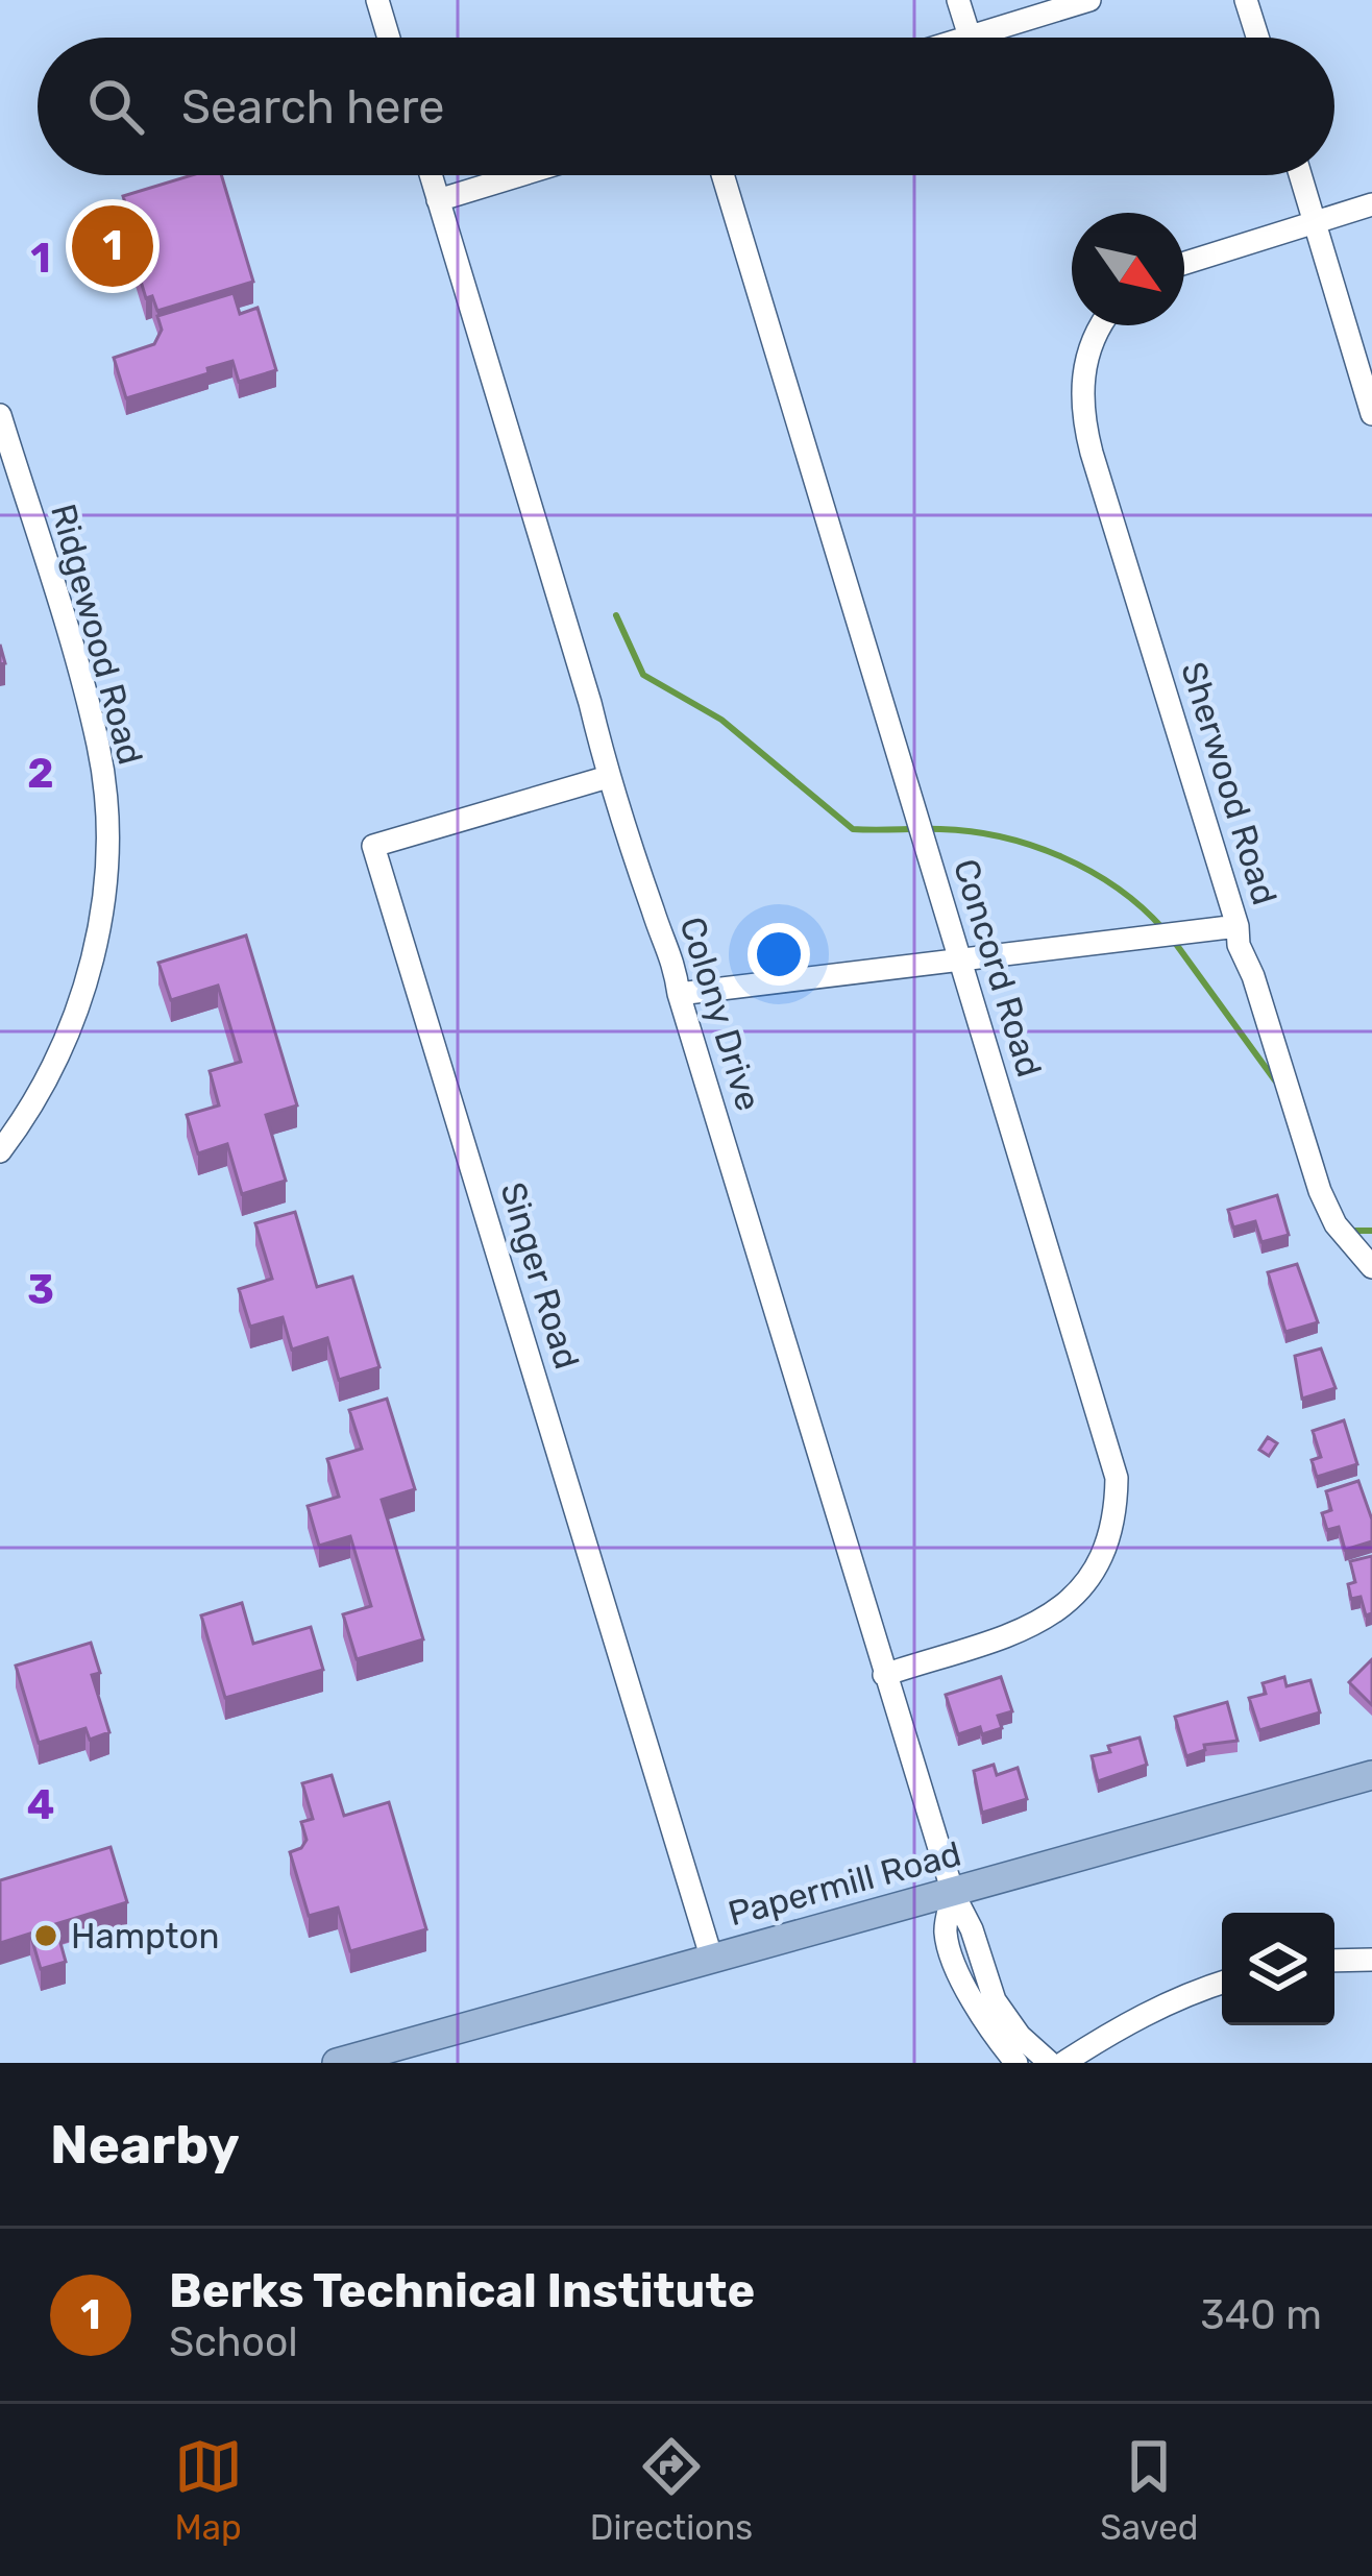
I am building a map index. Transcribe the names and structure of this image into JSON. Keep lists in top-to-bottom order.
{
  "streets": {
    "main road": ["Papermill Road"],
    "street": [
      "Ridgewood Road",
      "Sherwood Road",
      "Concord Road",
      "Colony Drive",
      "Singer Road"
    ]
  },
  "crossings": [
    ["Concord Road", "Colony Drive"],
    ["Colony Drive", "Singer Road"],
    ["Colony Drive", "Papermill Road"],
    ["Singer Road", "Papermill Road"]
  ],
  "places": ["Hampton"],
  "north": "bottom right",
  "page": {
    "search": "Search here",
    "pins": "1",
    "heading": "Nearby",
    "list": [
      {
        "mark": "1",
        "name": "Berks Technical Institute",
        "note": "School",
        "value": "340 m"
      }
    ],
    "nav": ["Map", "Directions", "Saved"]
  },
  "grid": {
    "rows": [
      "1",
      "2",
      "3",
      "4"
    ]
  }
}
